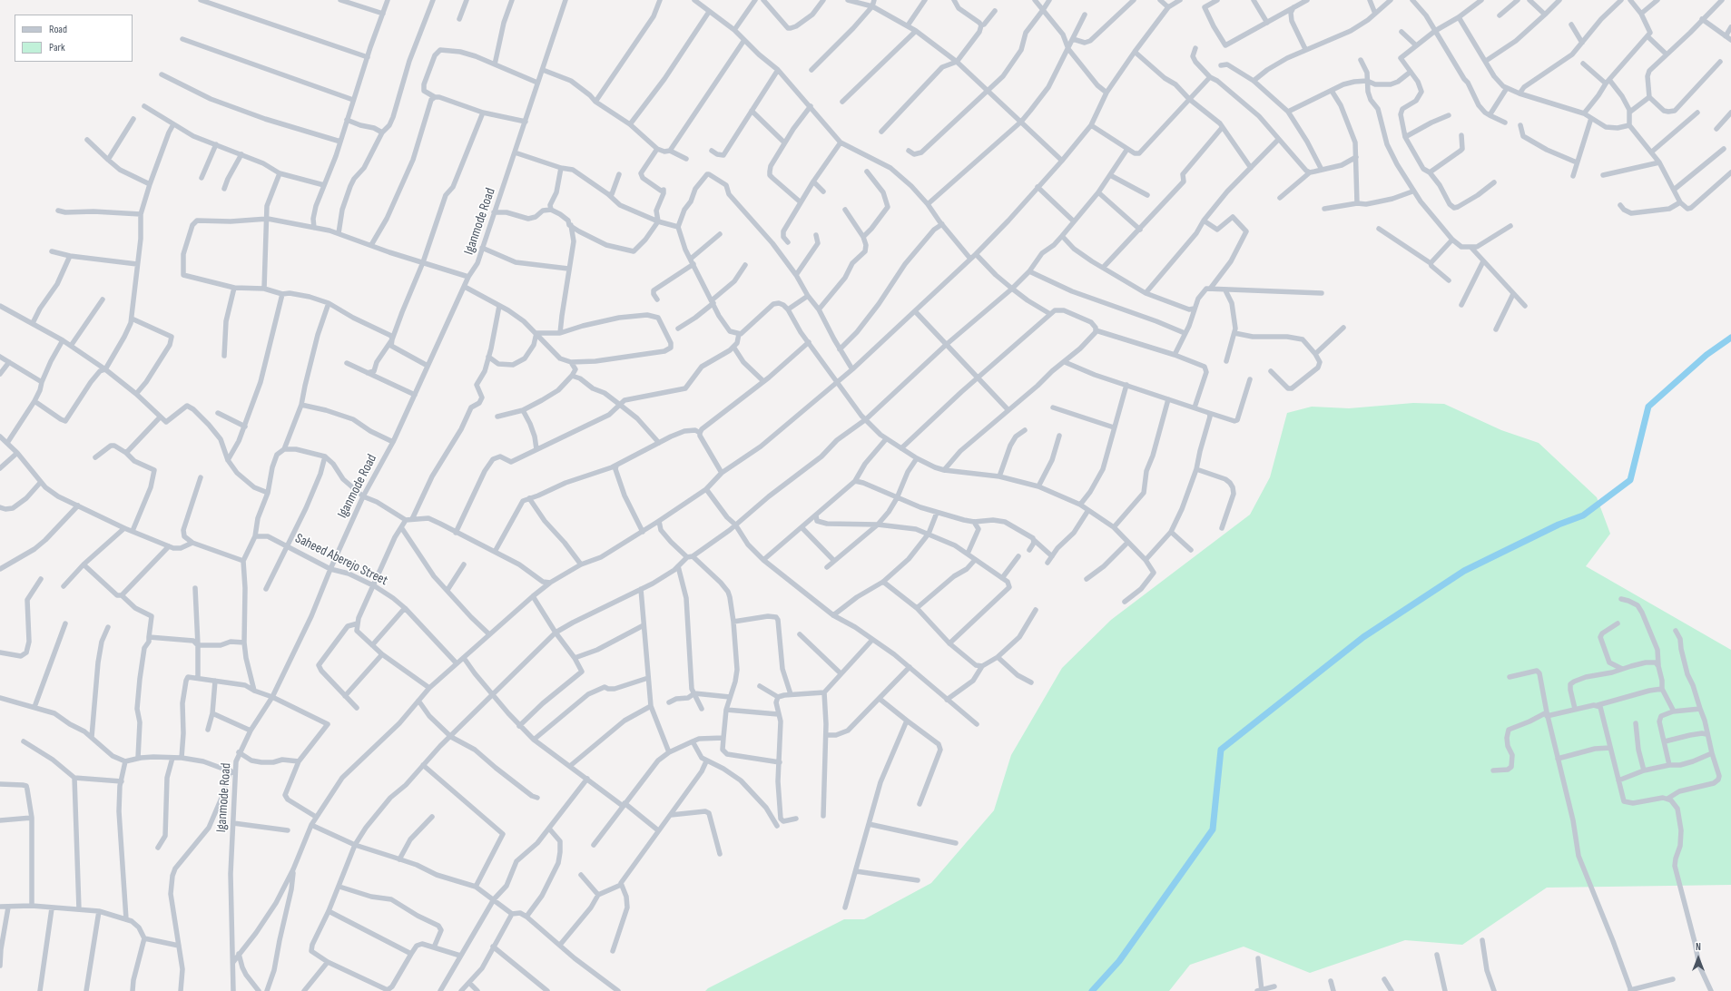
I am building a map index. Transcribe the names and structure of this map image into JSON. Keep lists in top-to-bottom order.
{
  "streets": {
    "street": ["Iganmode Road", "Saheed Aberejo Street"]
  },
  "crossings": [
    ["Iganmode Road", "Saheed Aberejo Street"]
  ],
  "legend": ["Road", "Park"],
  "north": "top"
}
